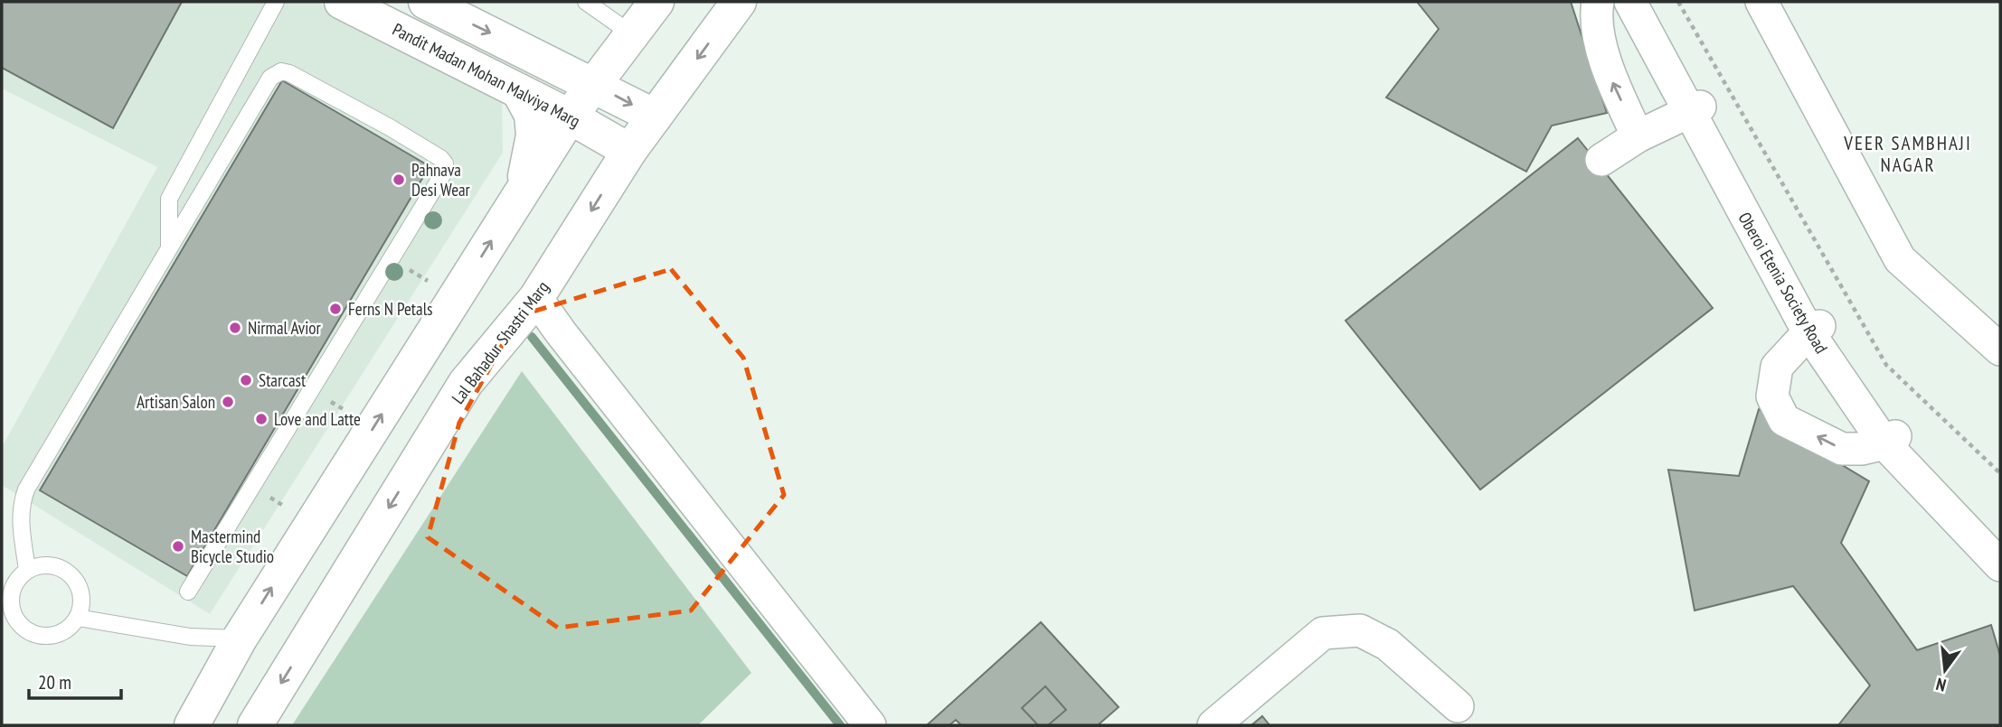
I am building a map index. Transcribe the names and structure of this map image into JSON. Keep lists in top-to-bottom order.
{
  "streets": {
    "main road": ["Pandit Madan Mohan Malviya Marg", "Lal Bahadur Shastri Marg"],
    "street": ["Oberoi Etenia Society Road"]
  },
  "crossings": [
    ["Pandit Madan Mohan Malviya Marg", "Lal Bahadur Shastri Marg"]
  ],
  "districts": ["VEER SAMBHAJI NAGAR"],
  "places": [
    "Pahnava Desi Wear",
    "Ferns N Petals",
    "Nirmal Avior",
    "Starcast",
    "Artisan Salon",
    "Love and Latte",
    "Mastermind Bicycle Studio"
  ],
  "scale_bar": "20 m",
  "north": "bottom"
}
